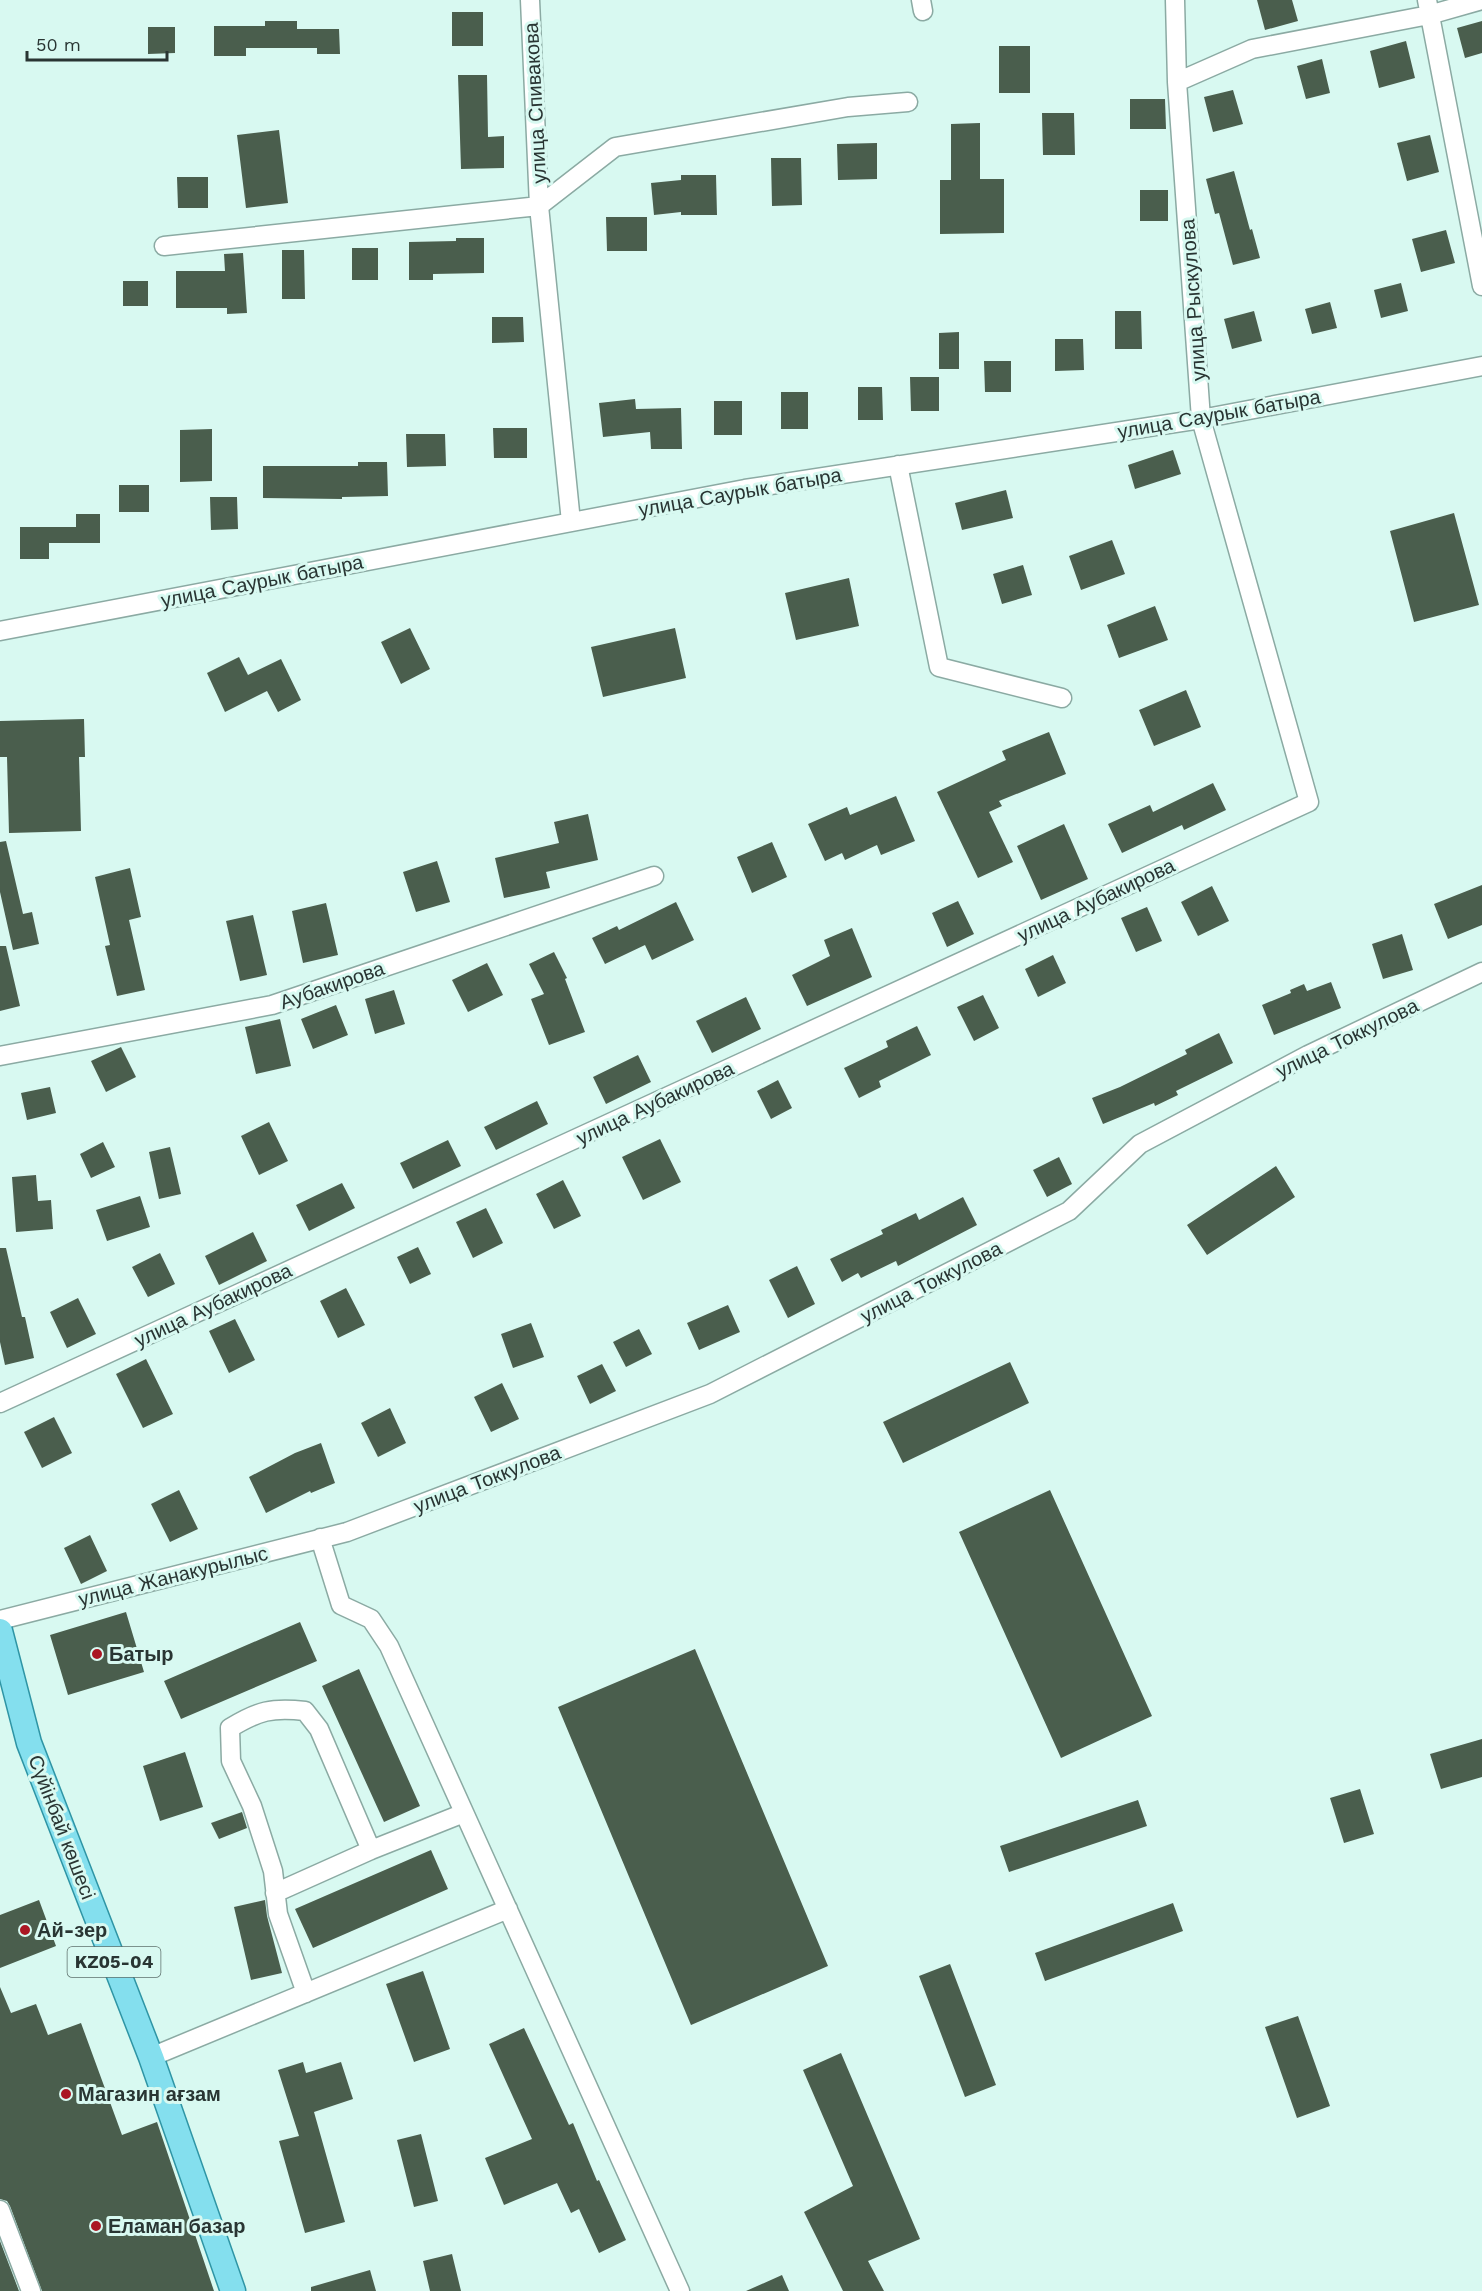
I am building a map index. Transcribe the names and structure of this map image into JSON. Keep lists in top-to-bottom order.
{
  "streets": {
    "main road": ["Сүйінбай көшесі", "KZ05-04"],
    "street": [
      "улица Спивакова",
      "улица Рыскулова",
      "улица Саурык батыра",
      "улица Аубакирова",
      "Аубакирова",
      "улица Токкулова",
      "улица Жанакурылыс"
    ]
  },
  "crossings": [
    ["улица Спивакова", "улица Саурык батыра"],
    ["улица Рыскулова", "улица Саурык батыра"],
    ["улица Рыскулова", "улица Аубакирова"],
    ["улица Токкулова", "улица Жанакурылыс"]
  ],
  "places": [
    "Батыр",
    "Ай-зер",
    "Магазин ағзам",
    "Еламан базар"
  ],
  "scale_bar": "50 m"
}
